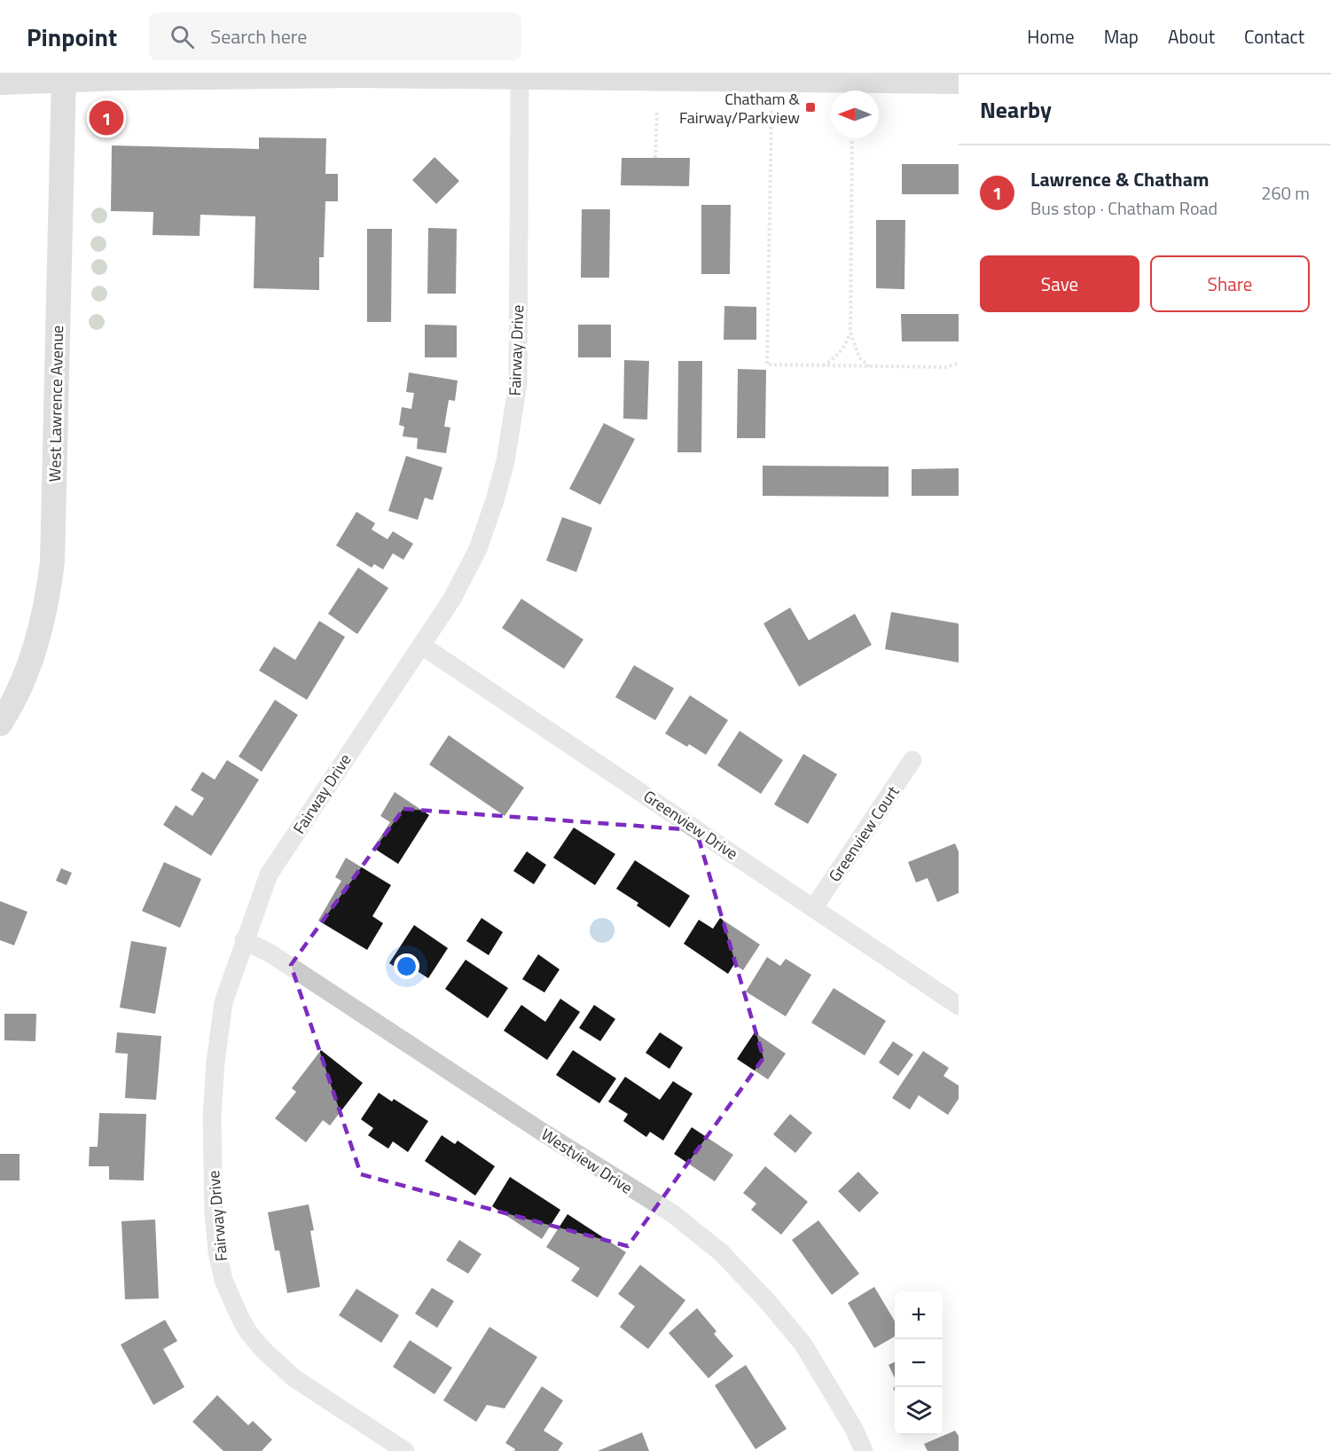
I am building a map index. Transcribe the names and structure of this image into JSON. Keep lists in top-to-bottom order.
{
  "streets": {
    "main road": ["West Lawrence Avenue"],
    "street": [
      "Fairway Drive",
      "Greenview Drive",
      "Greenview Court",
      "Westview Drive"
    ]
  },
  "crossings": [
    ["Fairway Drive", "Greenview Drive"],
    ["Fairway Drive", "Westview Drive"],
    ["Greenview Drive", "Greenview Court"]
  ],
  "places": {
    "transit": ["Chatham & Fairway/Parkview"]
  },
  "north": "left",
  "page": {
    "header": "Pinpoint",
    "search": "Search here",
    "nav": [
      "Home",
      "Map",
      "About",
      "Contact"
    ],
    "heading": "Nearby",
    "pins": "1",
    "list": [
      {
        "mark": "1",
        "name": "Lawrence & Chatham",
        "note": "Bus stop · Chatham Road",
        "value": "260 m"
      }
    ],
    "buttons": ["Save", "Share"],
    "map_buttons": ["+", "−"]
  }
}
